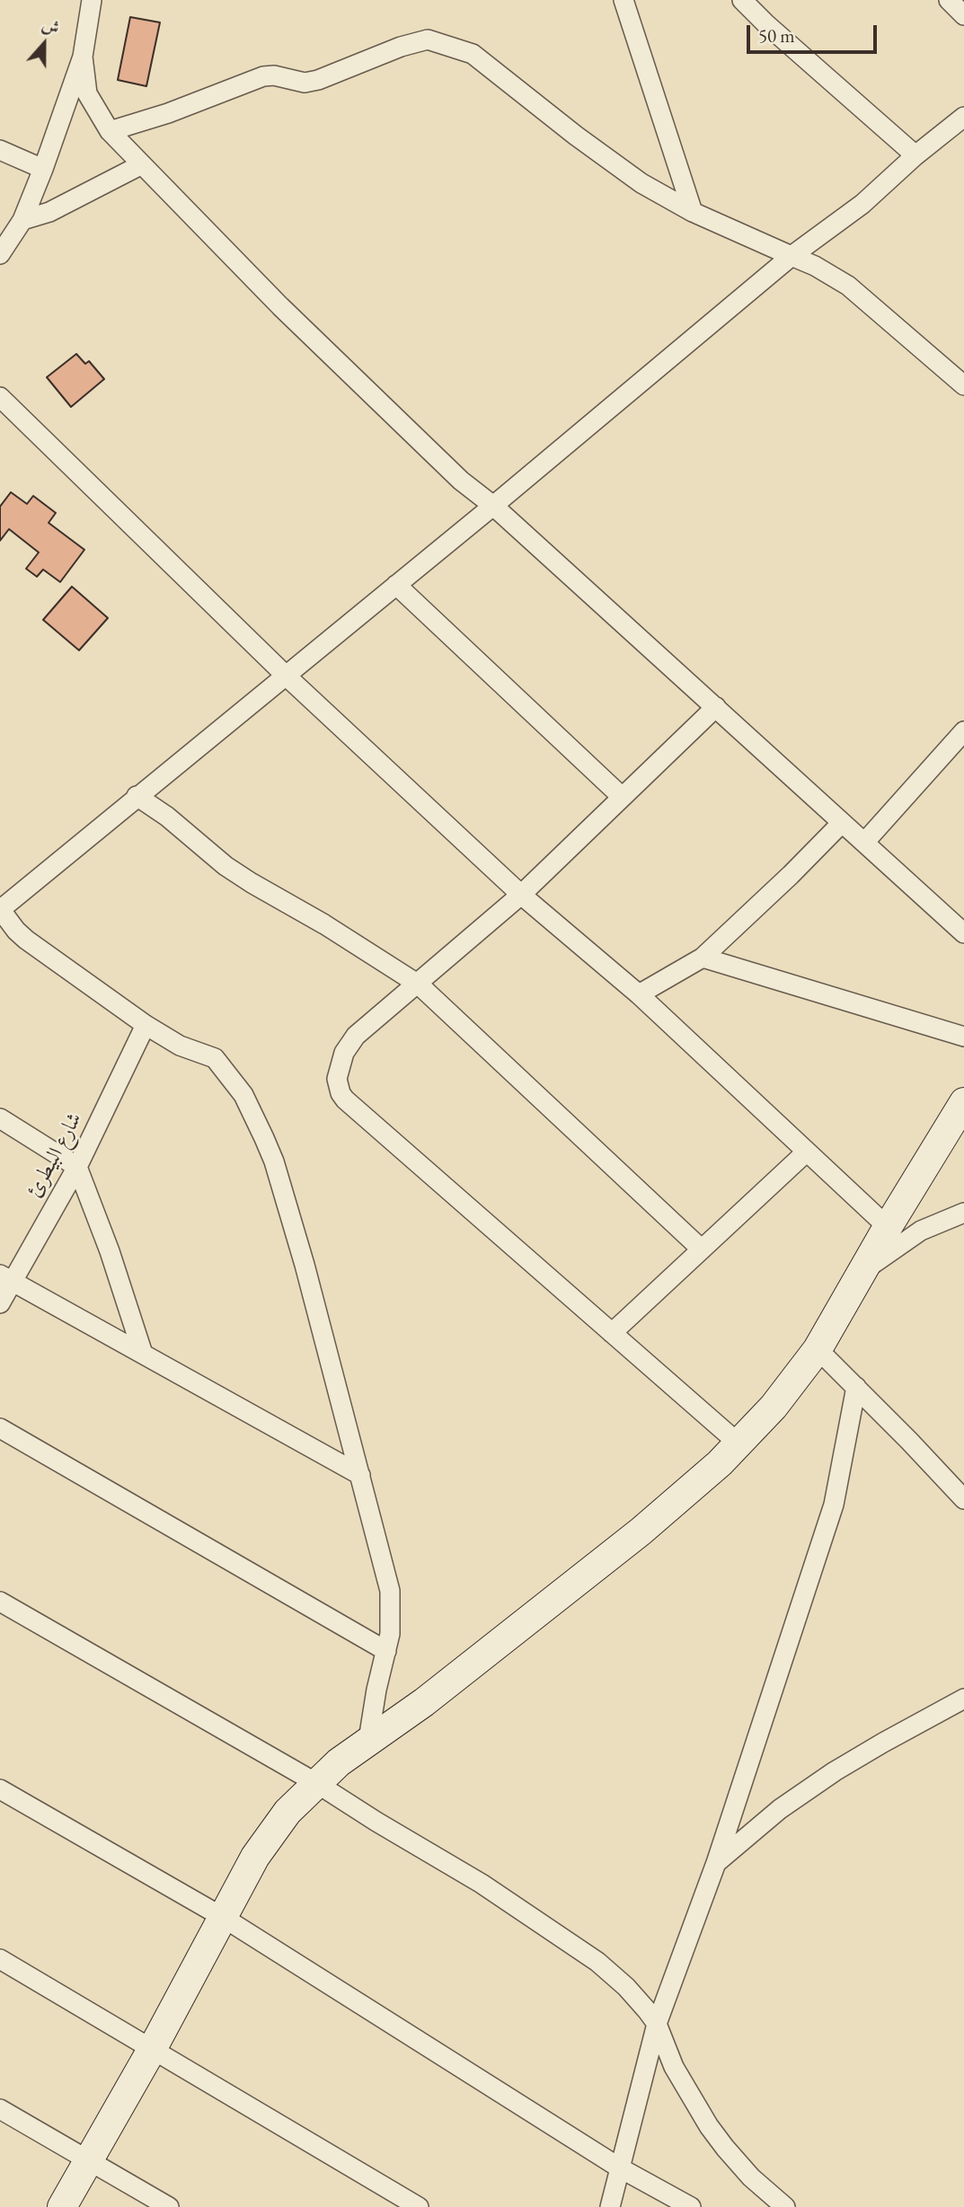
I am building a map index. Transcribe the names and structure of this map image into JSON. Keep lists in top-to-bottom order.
{
  "streets": {
    "street": ["شارع البيطرئ"]
  },
  "scale_bar": "50 m",
  "north": "top"
}
